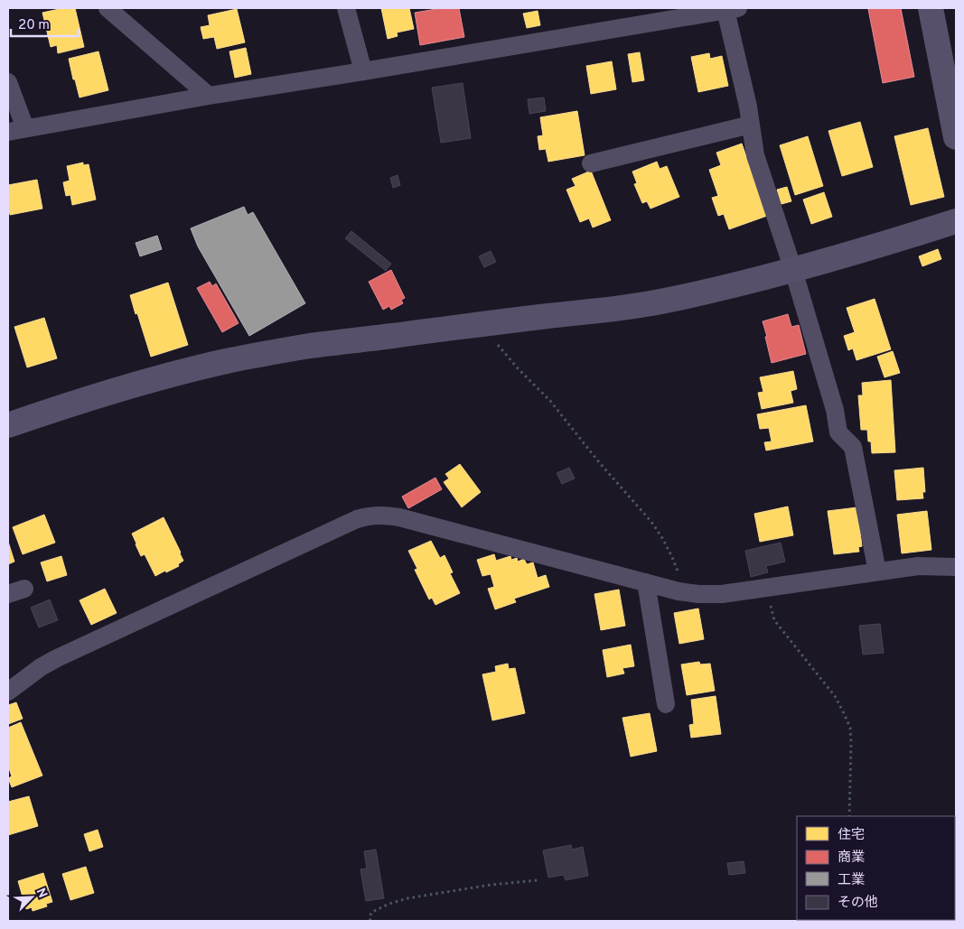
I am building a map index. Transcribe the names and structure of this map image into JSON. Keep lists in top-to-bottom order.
{
  "legend": [
    "住宅",
    "商業",
    "工業",
    "その他"
  ],
  "scale_bar": "20 m",
  "north": "top right"
}
